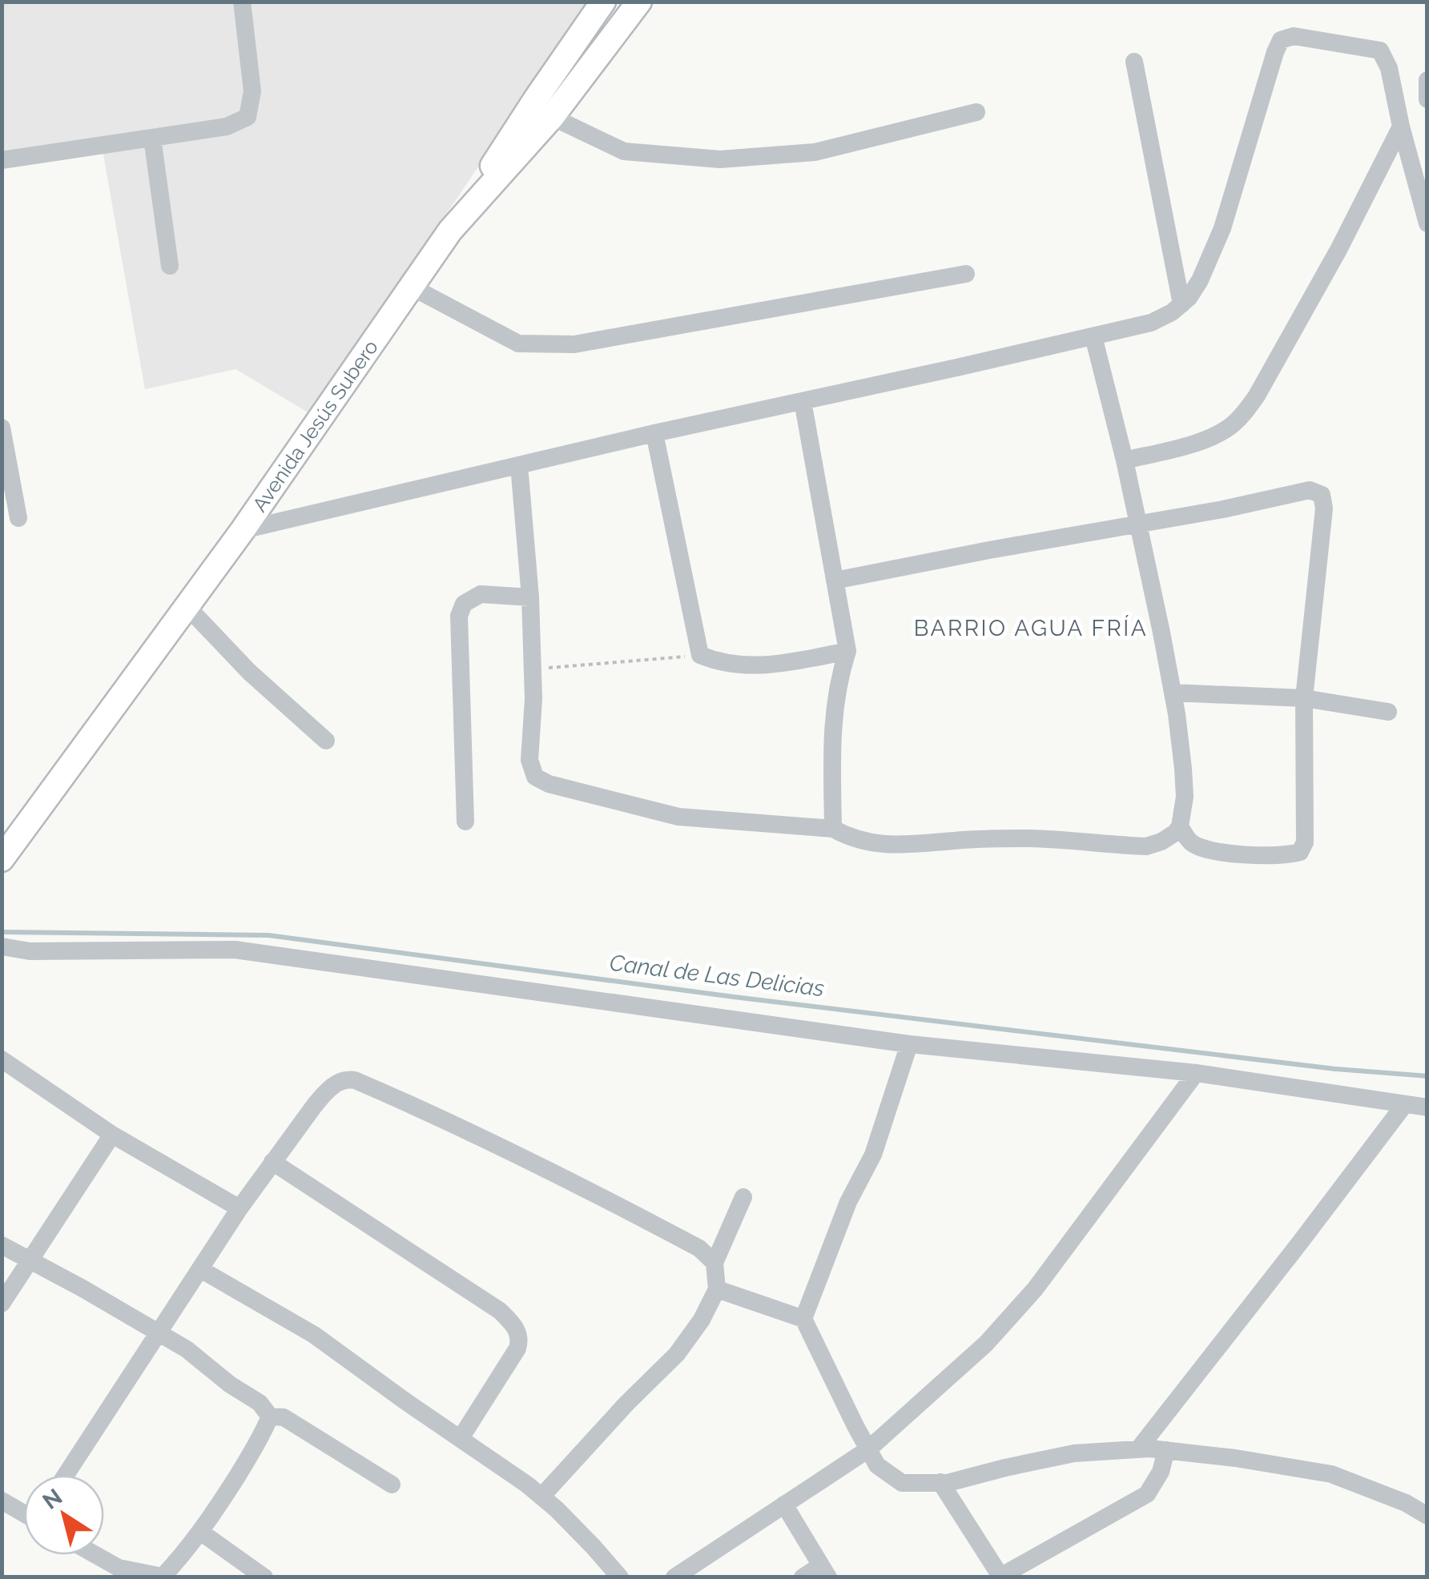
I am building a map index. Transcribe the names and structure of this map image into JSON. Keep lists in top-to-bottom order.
{
  "streets": {
    "main road": ["Avenida Jesús Subero"]
  },
  "districts": ["BARRIO AGUA FRÍA"],
  "water": ["Canal de Las Delicias"],
  "north": "top left"
}
